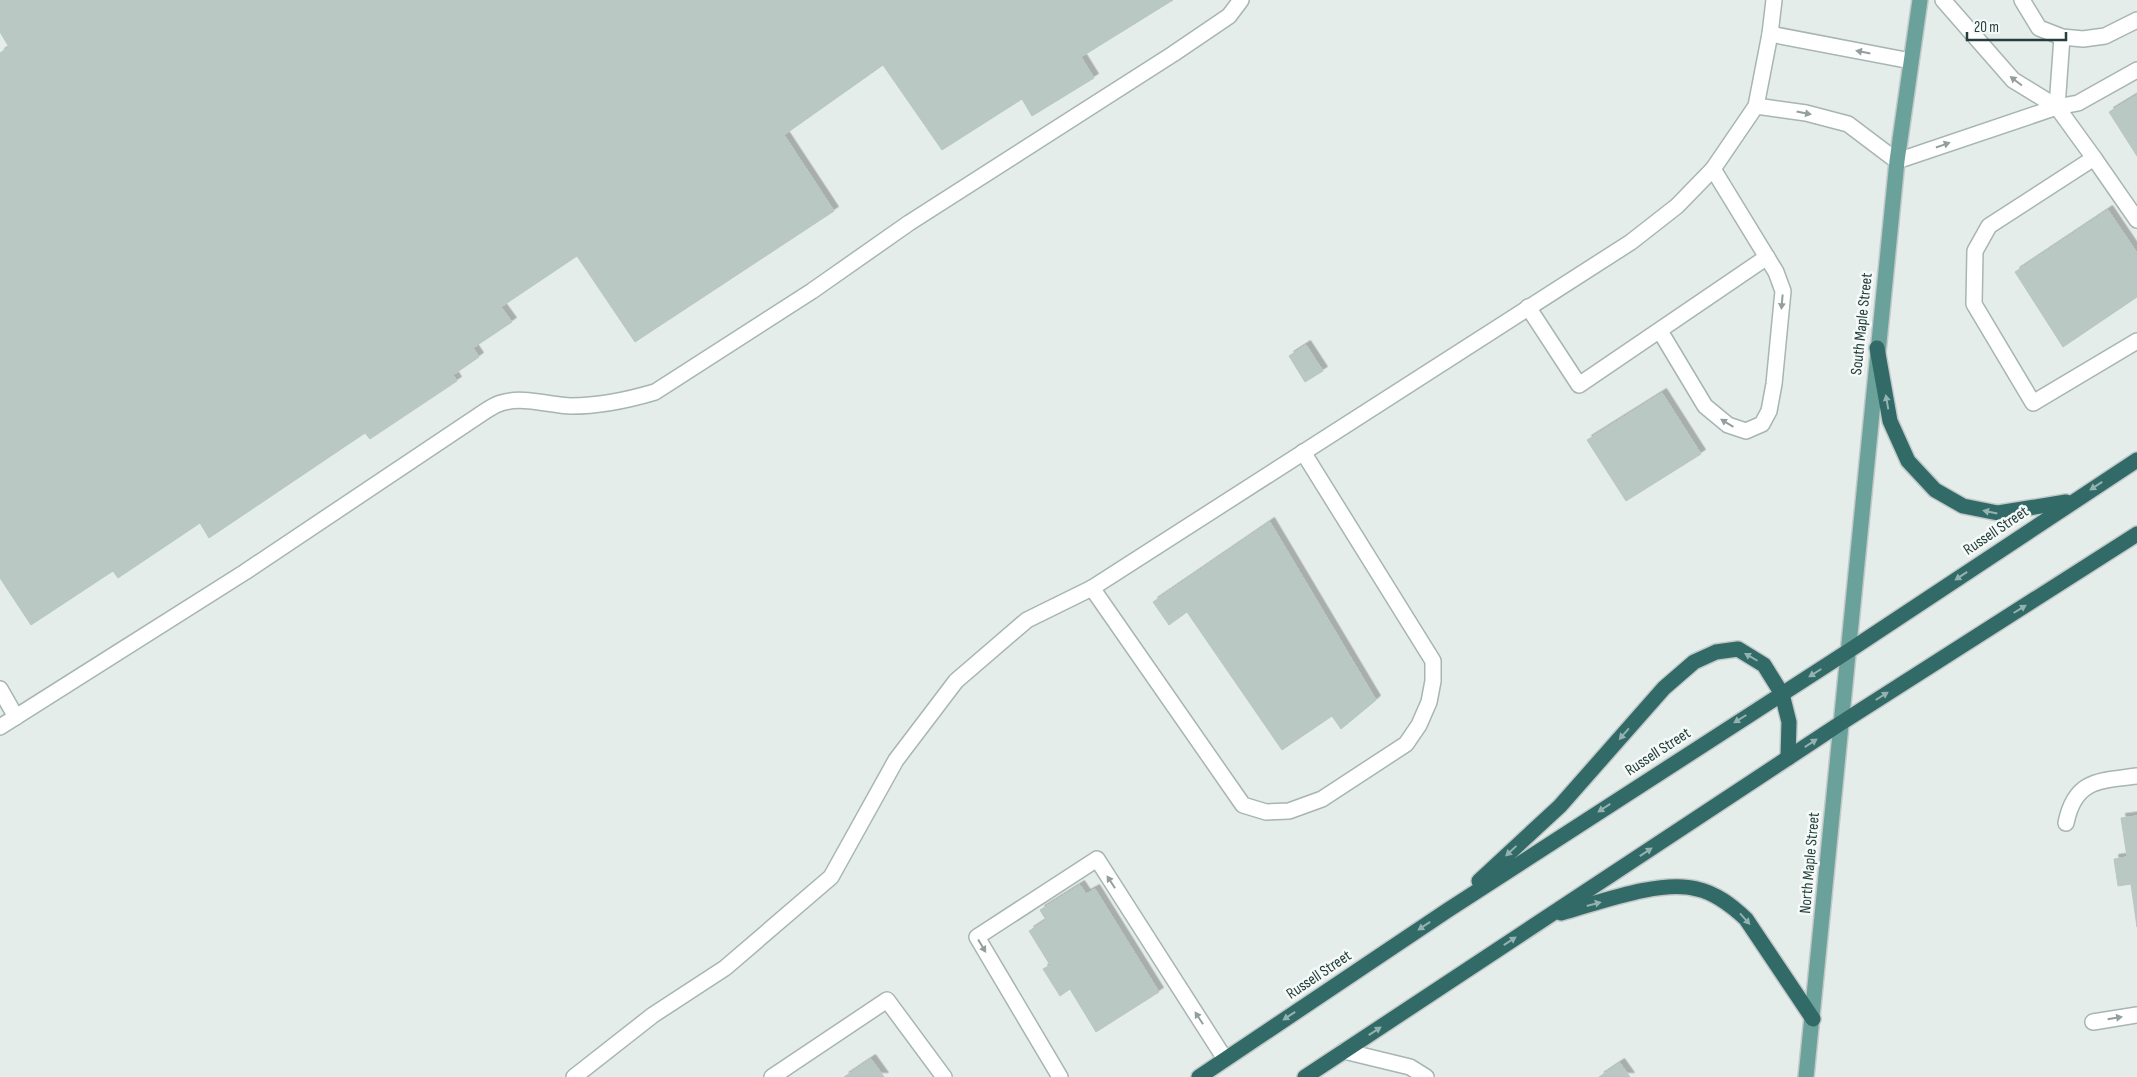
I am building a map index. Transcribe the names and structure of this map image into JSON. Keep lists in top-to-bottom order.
{
  "streets": {
    "highway": ["Russell Street"],
    "main road": ["South Maple Street", "North Maple Street"]
  },
  "crossings": [
    ["South Maple Street", "Russell Street"],
    ["South Maple Street", "North Maple Street"],
    ["Russell Street", "North Maple Street"]
  ],
  "scale_bar": "20 m"
}
